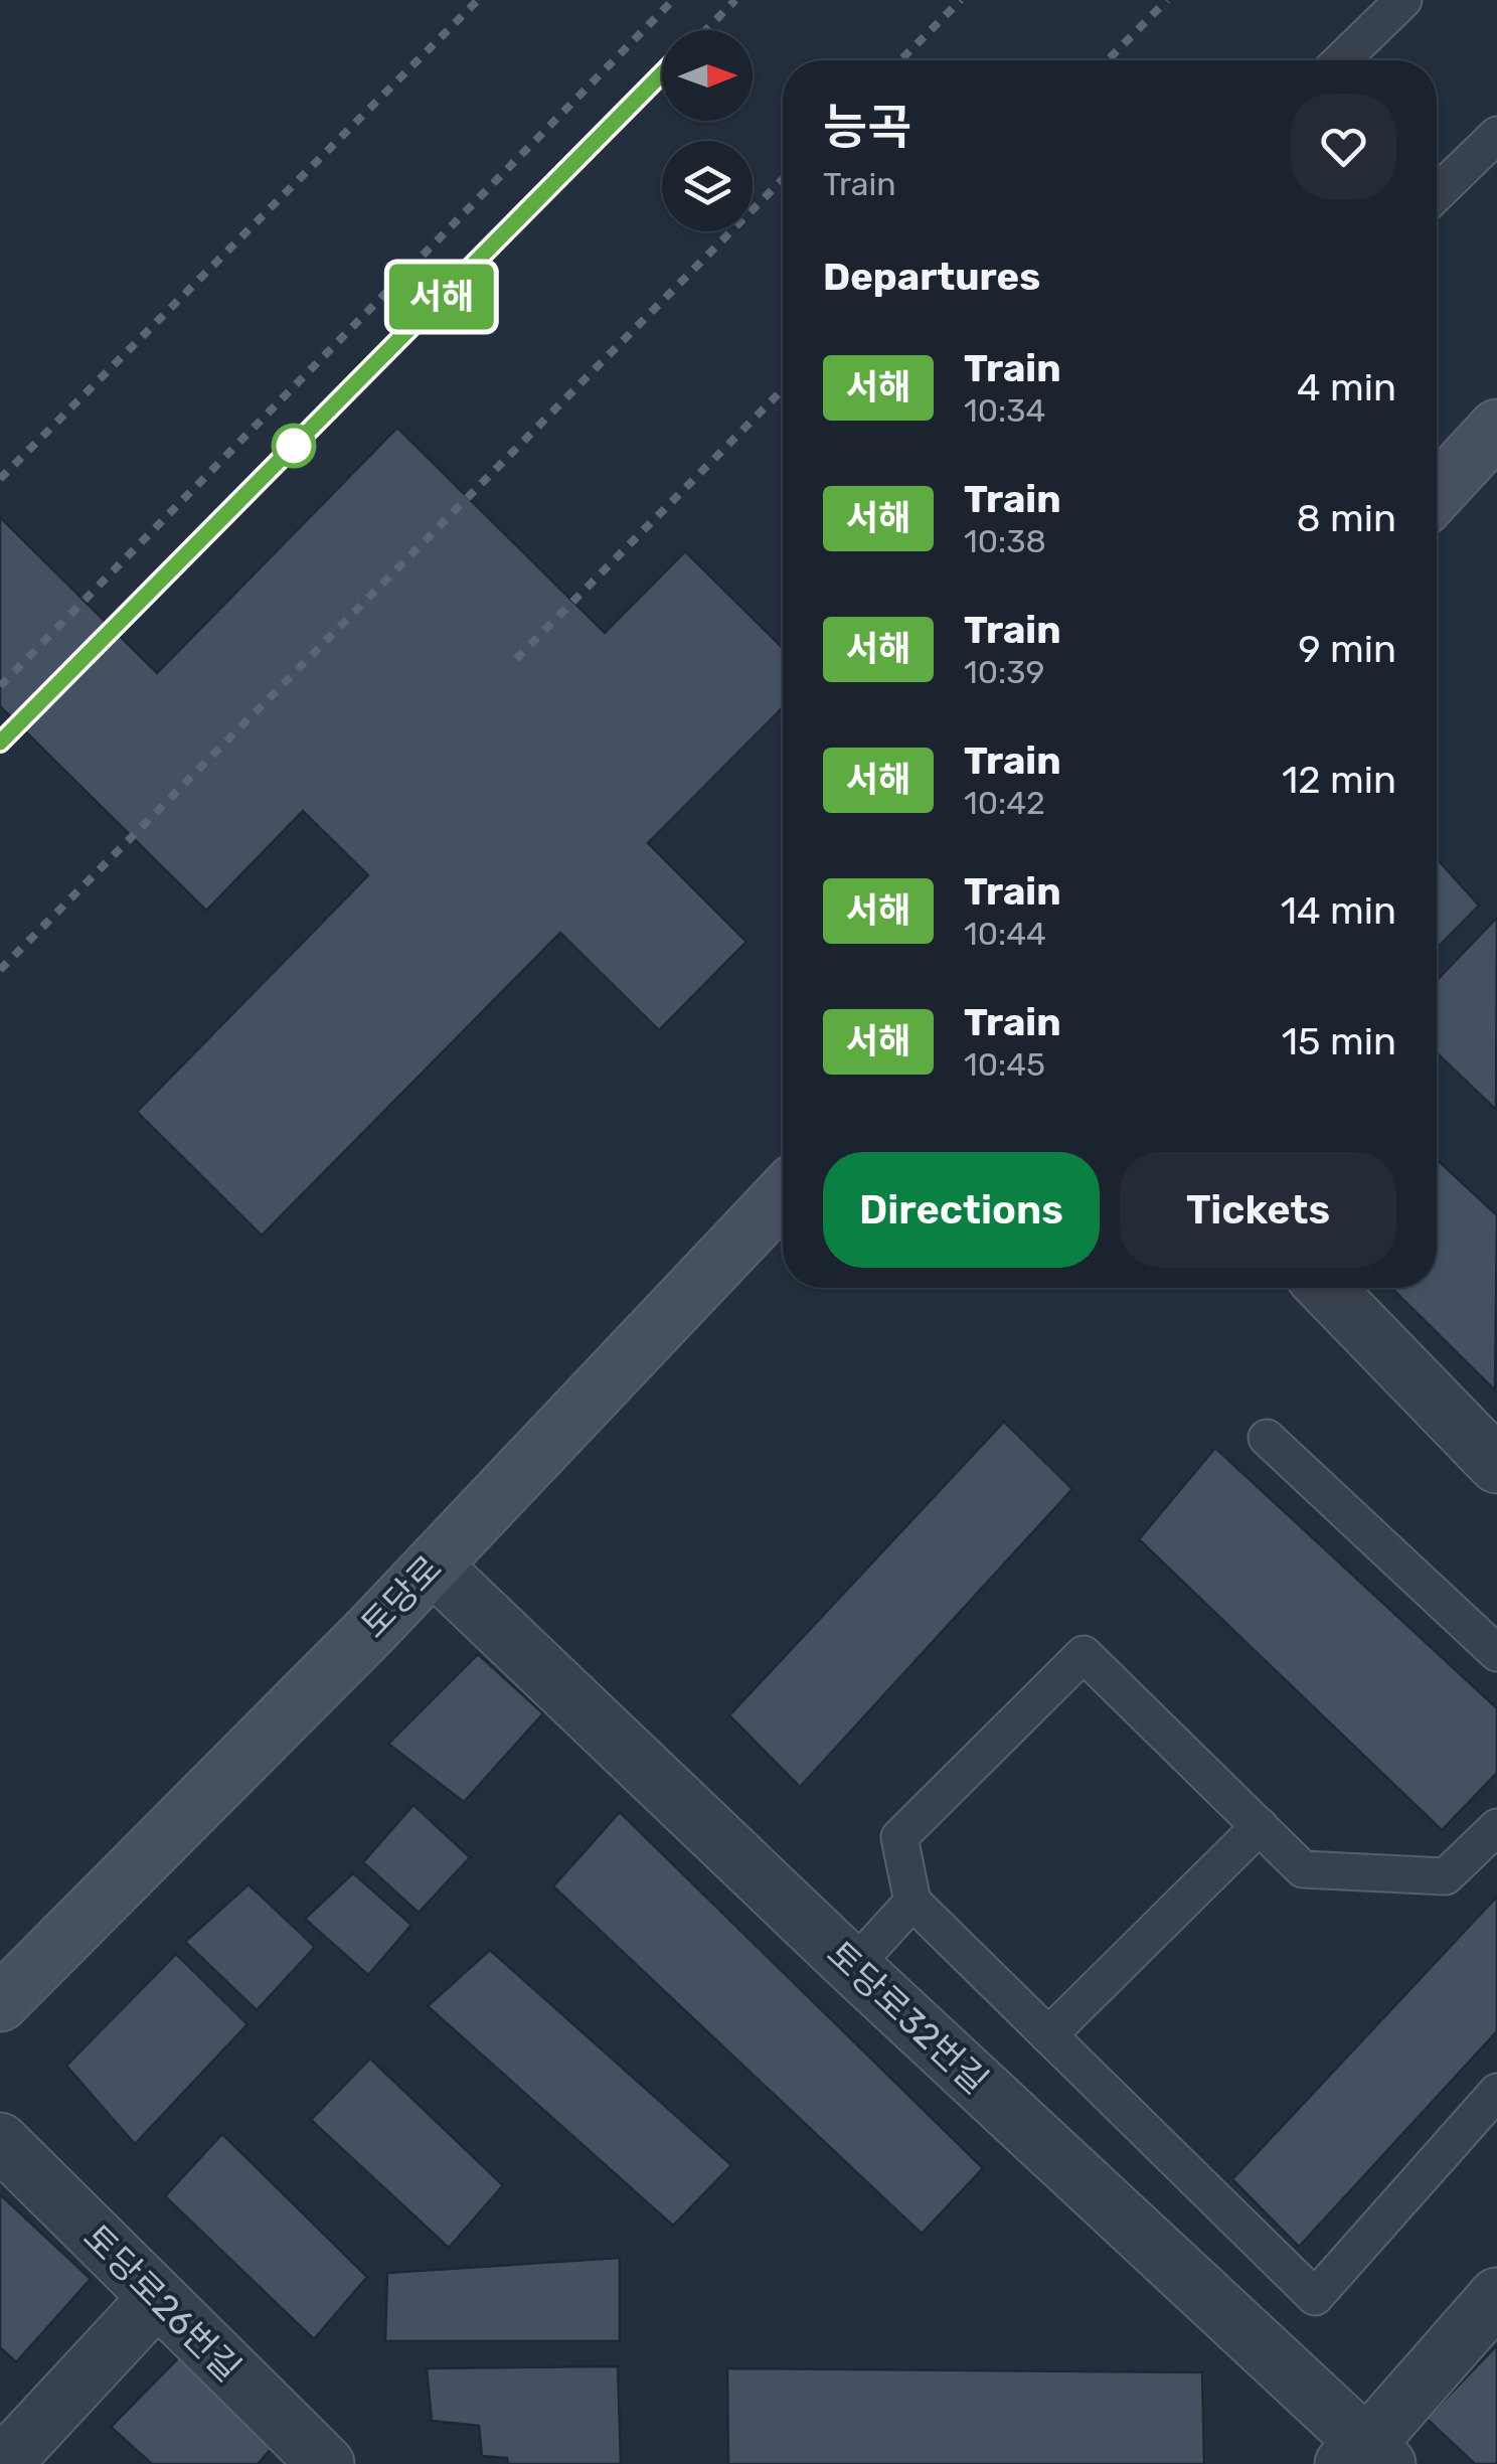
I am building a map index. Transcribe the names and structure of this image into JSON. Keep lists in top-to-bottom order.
{
  "streets": {
    "main road": ["토당로"],
    "street": ["토당로32번길", "토당로26번길"]
  },
  "crossings": [
    ["토당로", "토당로32번길"]
  ],
  "north": "right",
  "page": {
    "on_map": "서해",
    "heading": [
      ["능곡", "Train"],
      "Departures"
    ],
    "list": [
      {
        "mark": "서해",
        "name": "Train",
        "note": "10:34",
        "value": "4 min"
      },
      {
        "mark": "서해",
        "name": "Train",
        "note": "10:38",
        "value": "8 min"
      },
      {
        "mark": "서해",
        "name": "Train",
        "note": "10:39",
        "value": "9 min"
      },
      {
        "mark": "서해",
        "name": "Train",
        "note": "10:42",
        "value": "12 min"
      },
      {
        "mark": "서해",
        "name": "Train",
        "note": "10:44",
        "value": "14 min"
      },
      {
        "mark": "서해",
        "name": "Train",
        "note": "10:45",
        "value": "15 min"
      }
    ],
    "buttons": ["Directions", "Tickets"]
  }
}
